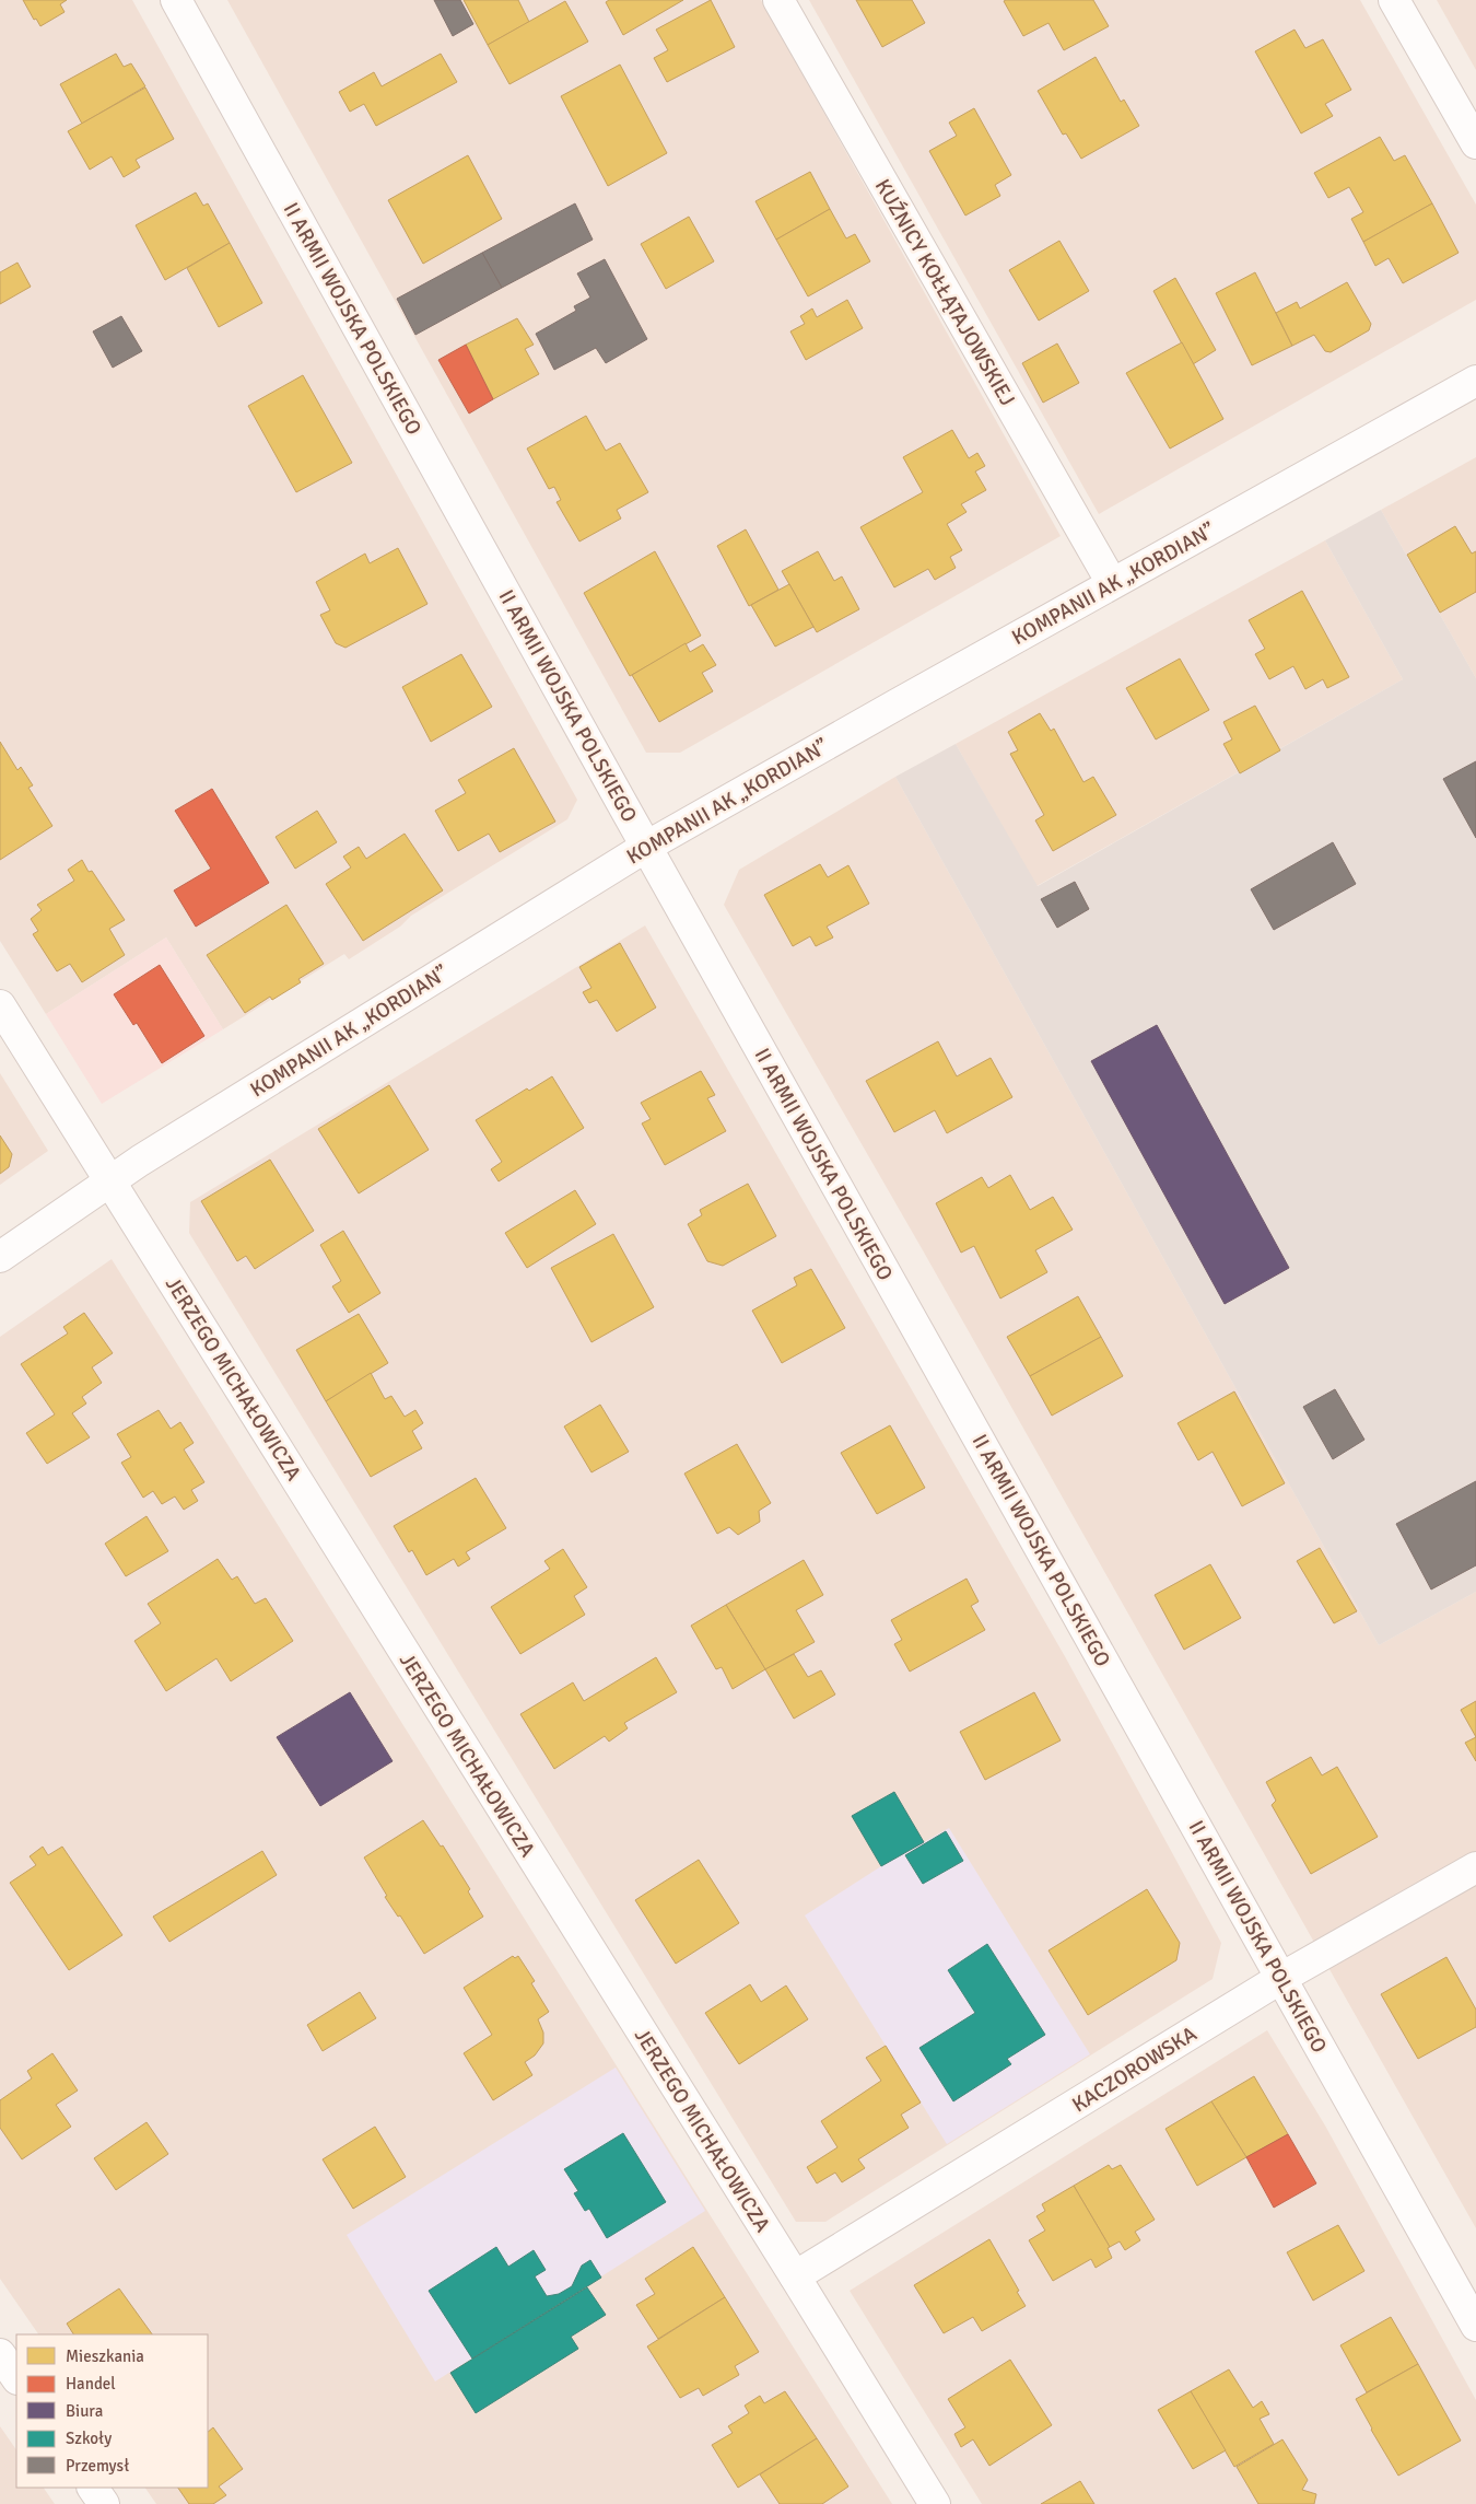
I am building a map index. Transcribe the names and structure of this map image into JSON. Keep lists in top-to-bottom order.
{
  "streets": {
    "street": [
      "KUŹNICY KOŁŁĄTAJOWSKIEJ",
      "II ARMII WOJSKA POLSKIEGO",
      "KOMPANII AK „KORDIAN”",
      "JERZEGO MICHAŁOWICZA",
      "KACZOROWSKA"
    ]
  },
  "crossings": [
    ["KUŹNICY KOŁŁĄTAJOWSKIEJ", "KOMPANII AK „KORDIAN”"],
    ["II ARMII WOJSKA POLSKIEGO", "KOMPANII AK „KORDIAN”"],
    ["II ARMII WOJSKA POLSKIEGO", "KACZOROWSKA"],
    ["KOMPANII AK „KORDIAN”", "JERZEGO MICHAŁOWICZA"],
    ["JERZEGO MICHAŁOWICZA", "KACZOROWSKA"]
  ],
  "legend": [
    "Mieszkania",
    "Handel",
    "Biura",
    "Szkoły",
    "Przemysł"
  ]
}
